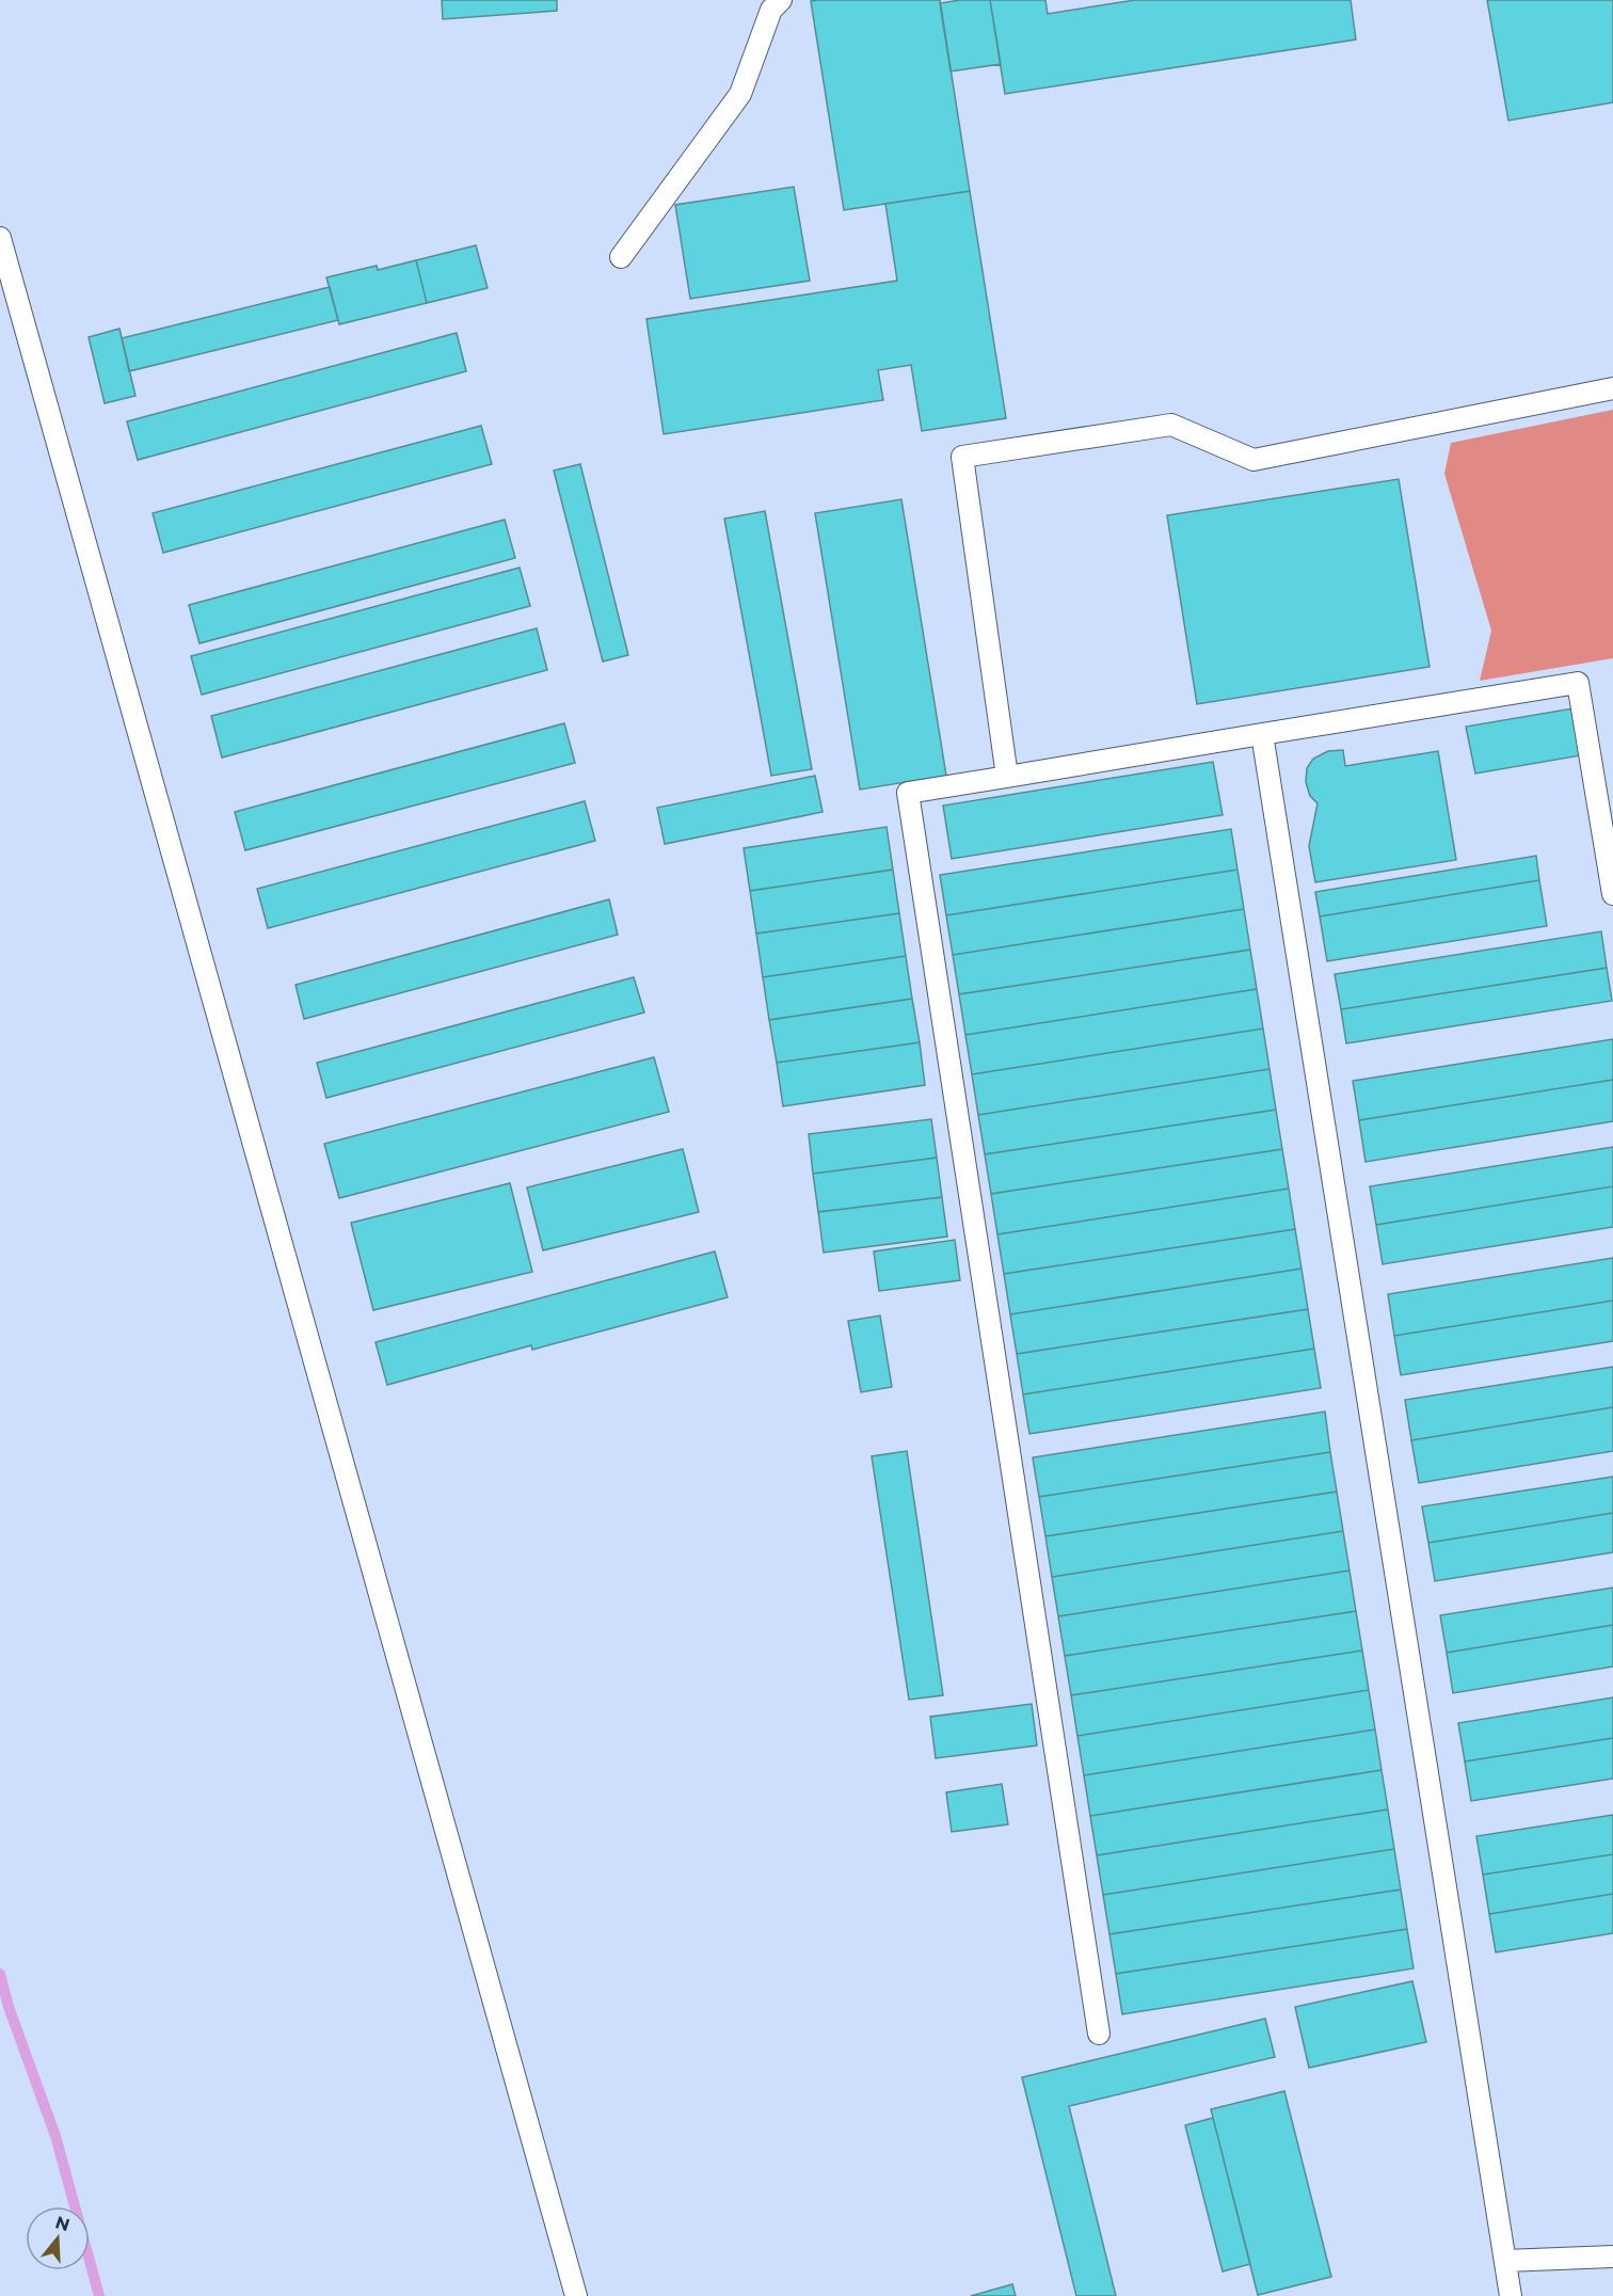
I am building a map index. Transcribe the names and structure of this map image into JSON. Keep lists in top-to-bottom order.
{
  "north": "top"
}
